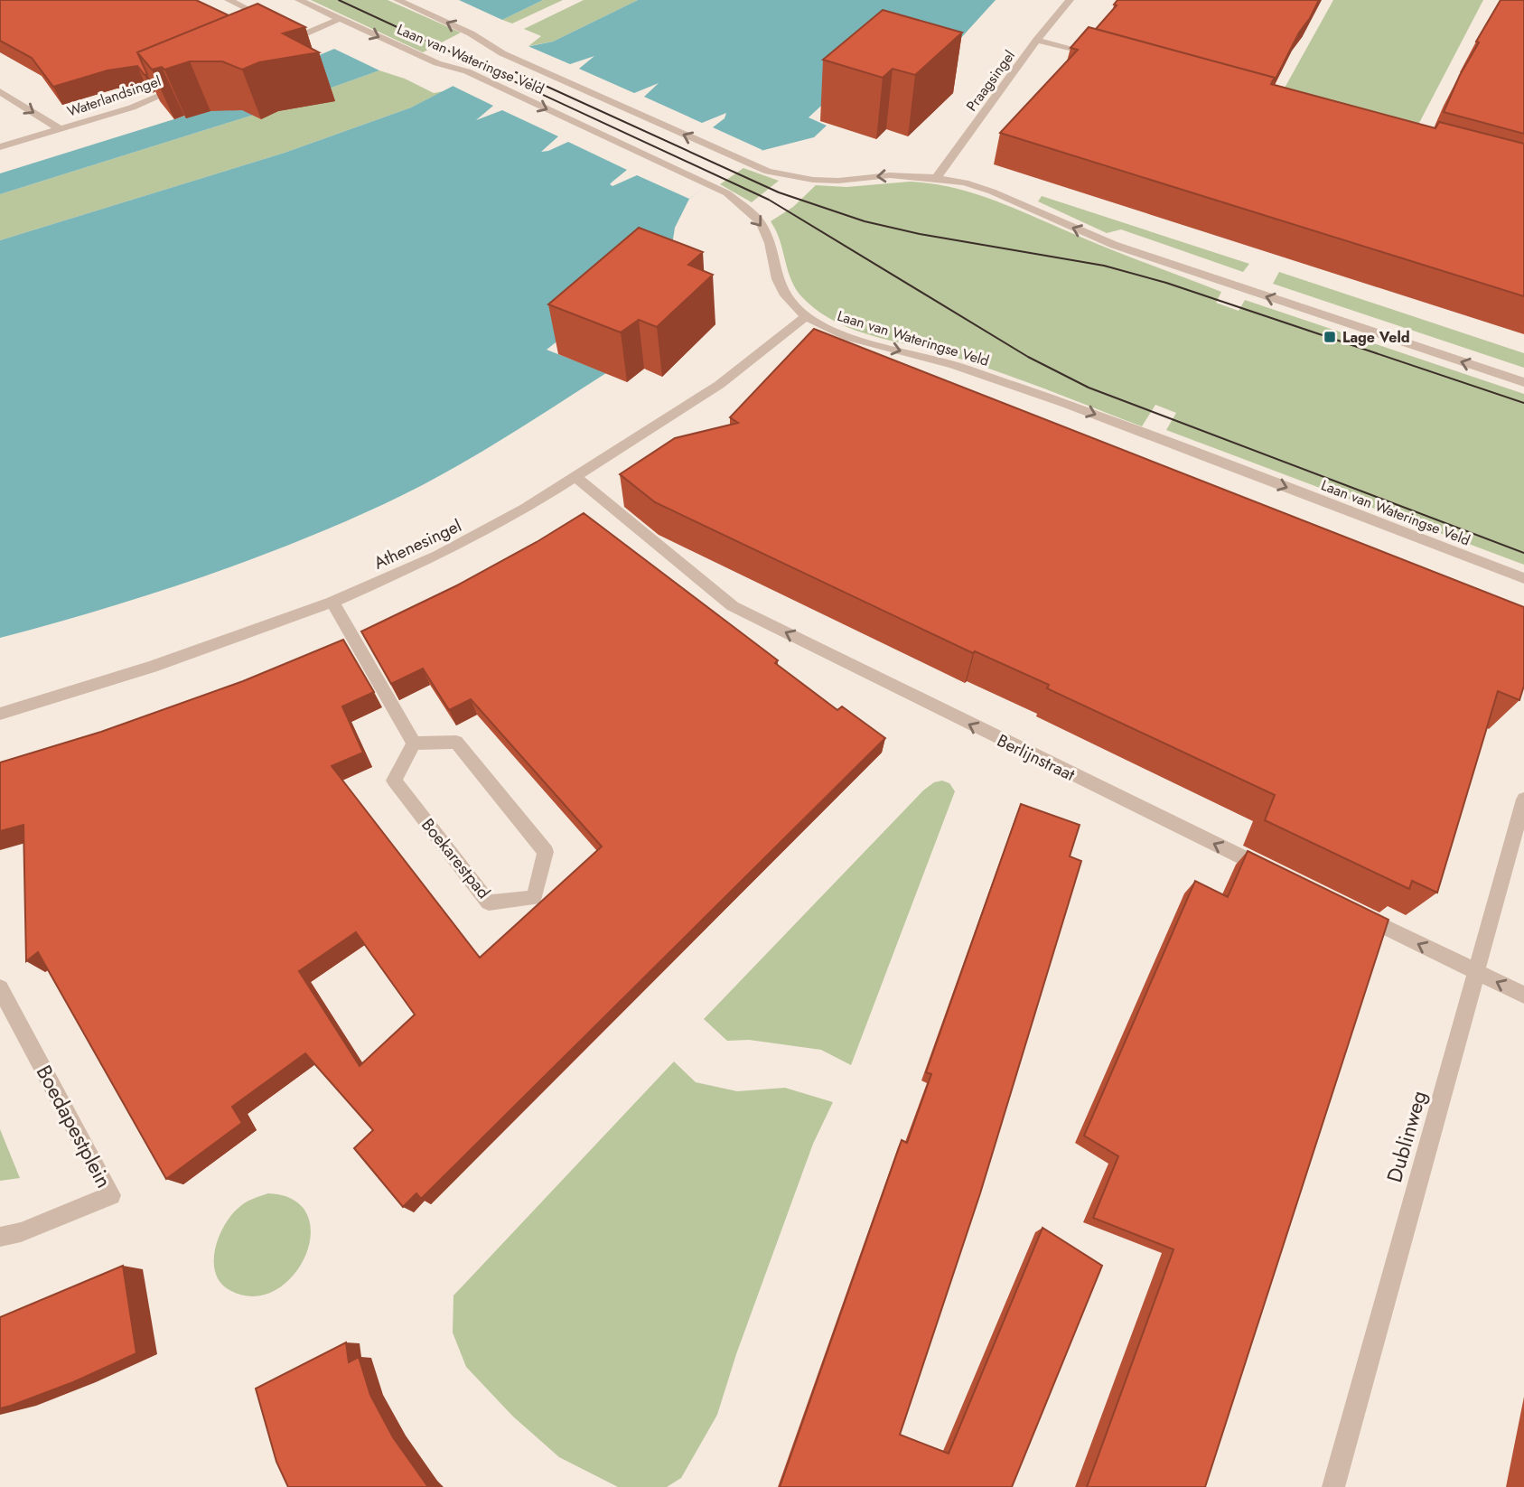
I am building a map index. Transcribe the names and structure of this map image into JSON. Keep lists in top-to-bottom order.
{
  "streets": {
    "street": [
      "Laan van Wateringse Veld",
      "Praagsingel",
      "Waterlandsingel",
      "Athenesingel",
      "Berlijnstraat",
      "Boekarestpad",
      "Boedapestplein",
      "Dublinweg"
    ]
  },
  "crossings": [
    ["Laan van Wateringse Veld", "Praagsingel"],
    ["Laan van Wateringse Veld", "Athenesingel"],
    ["Athenesingel", "Berlijnstraat"]
  ],
  "one_way": ["Berlijnstraat"],
  "places": {
    "transit": ["Lage Veld"]
  }
}
